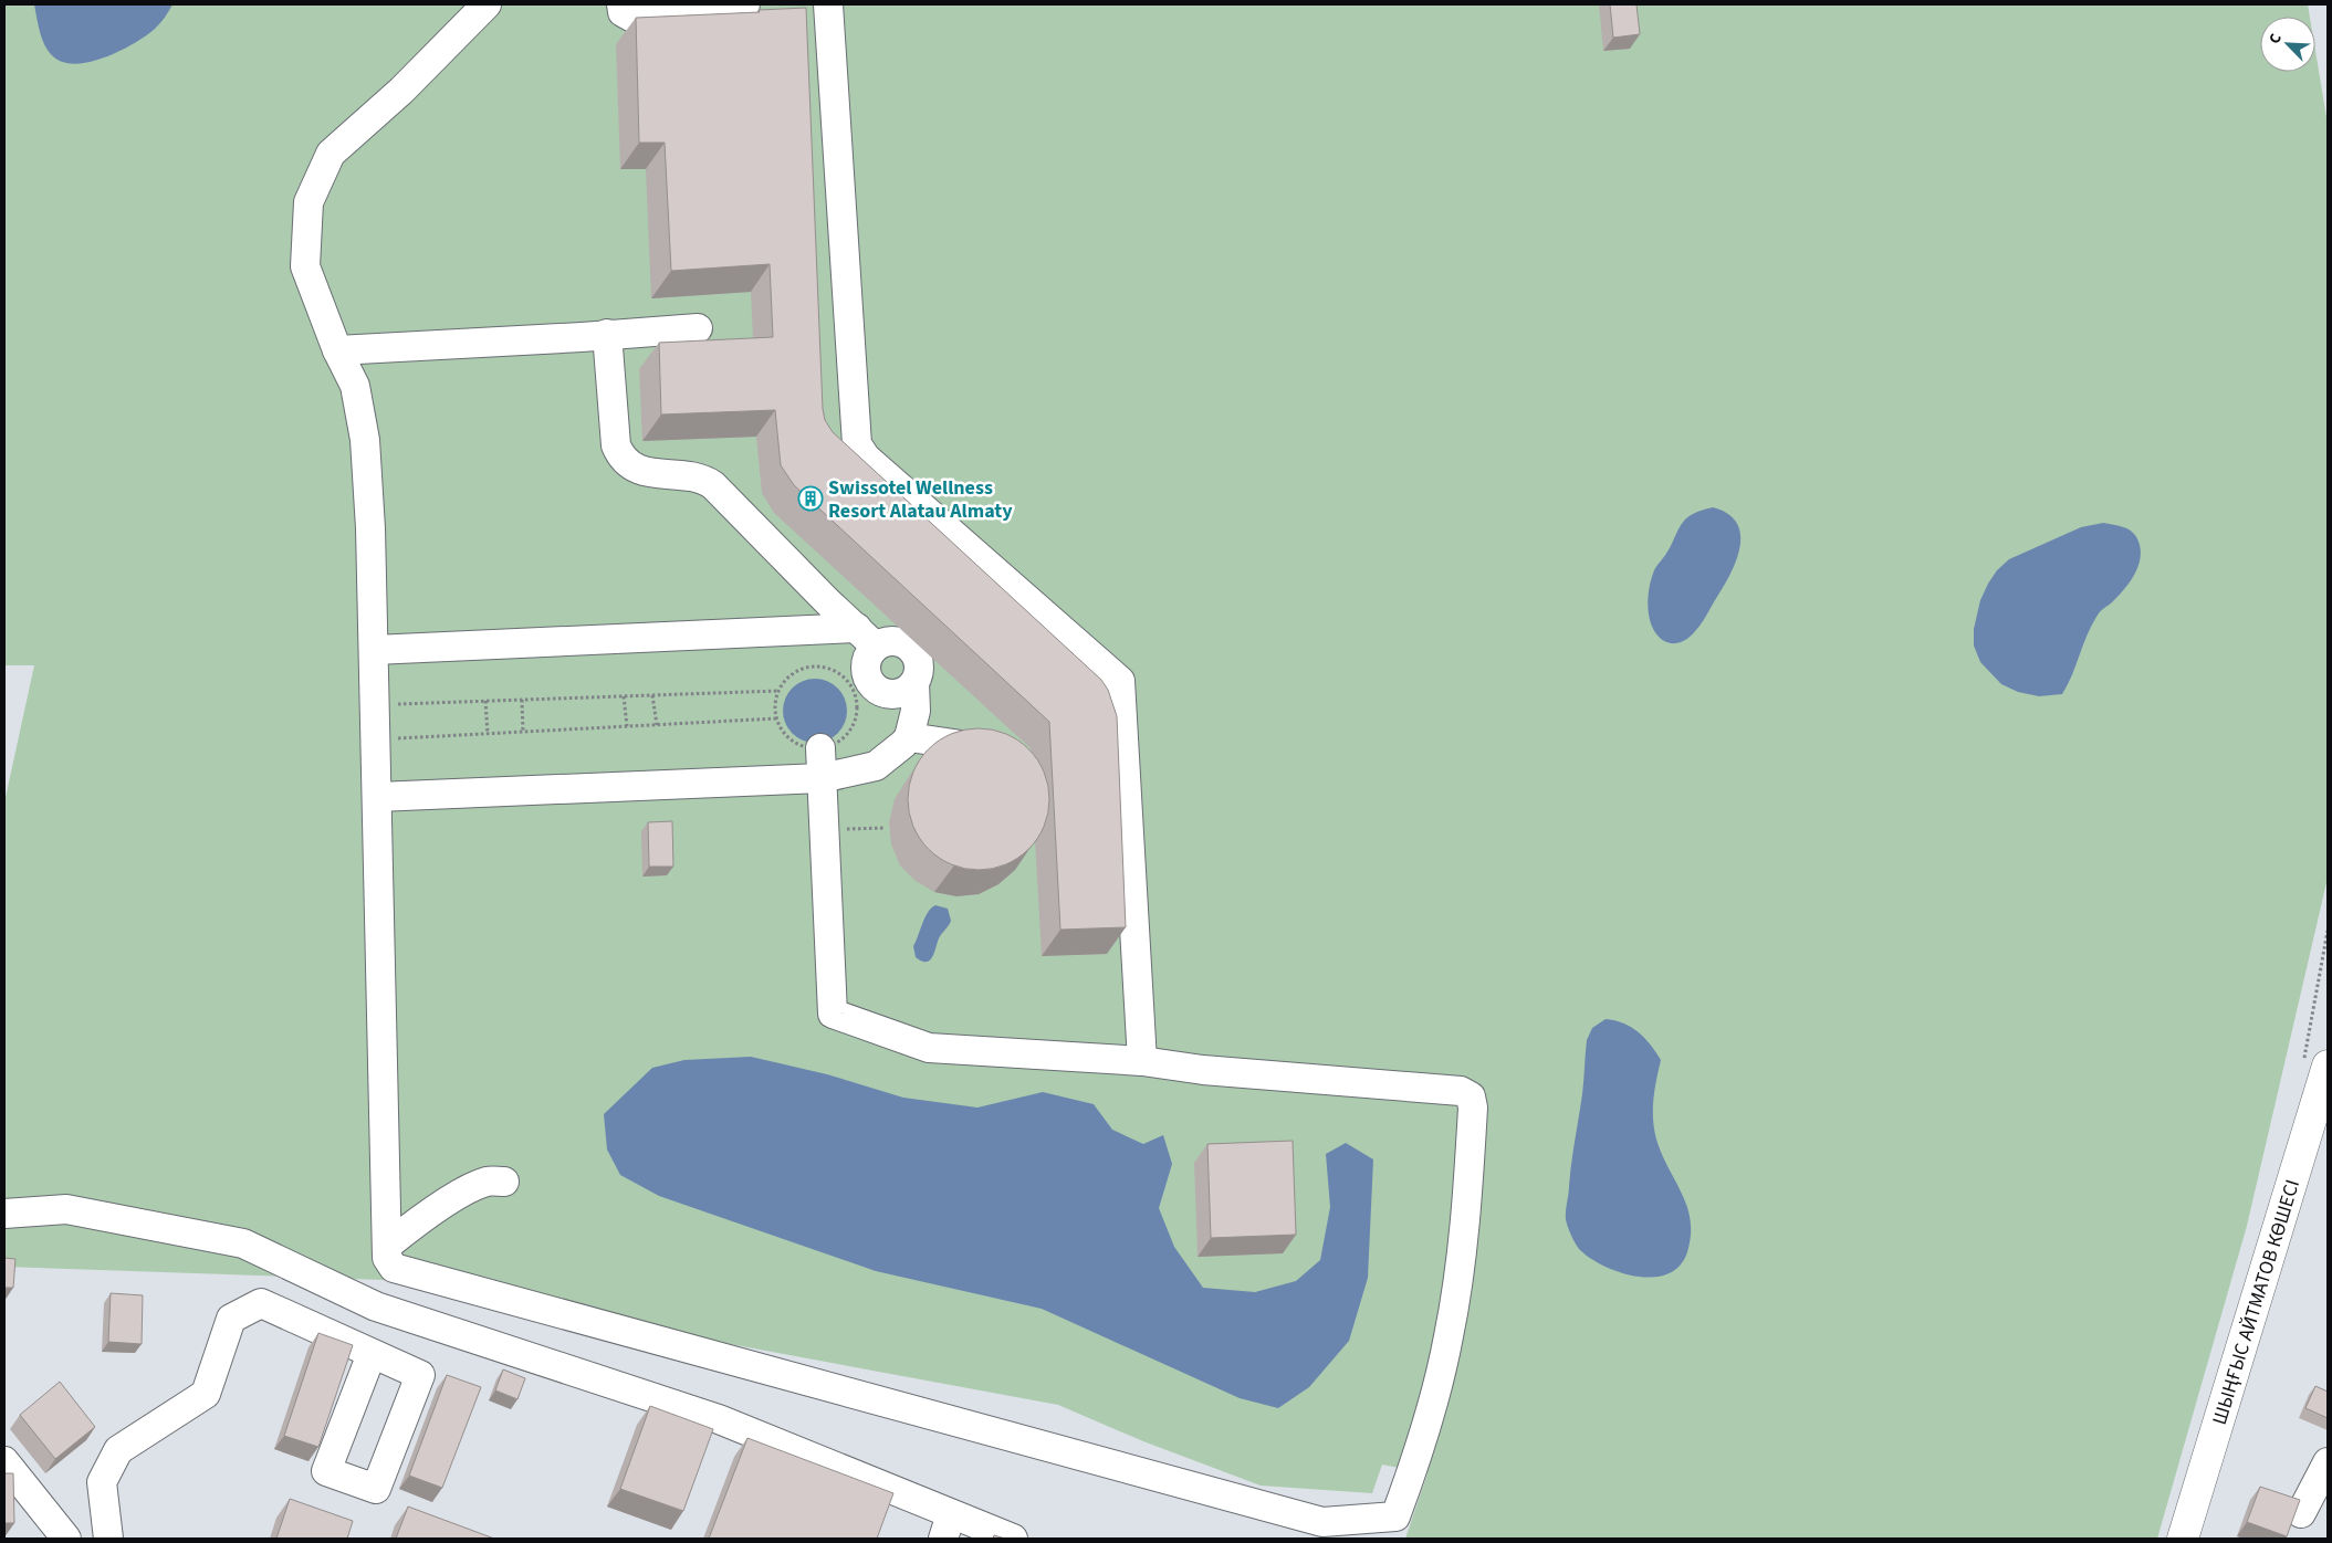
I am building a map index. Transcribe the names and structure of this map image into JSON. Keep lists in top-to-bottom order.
{
  "streets": {
    "main road": ["ШЫҢҒЫС АЙТМАТОВ КӨШЕСІ"]
  },
  "places": {
    "building": ["Swissotel Wellness Resort Alatau Almaty"]
  },
  "north": "top left"
}
